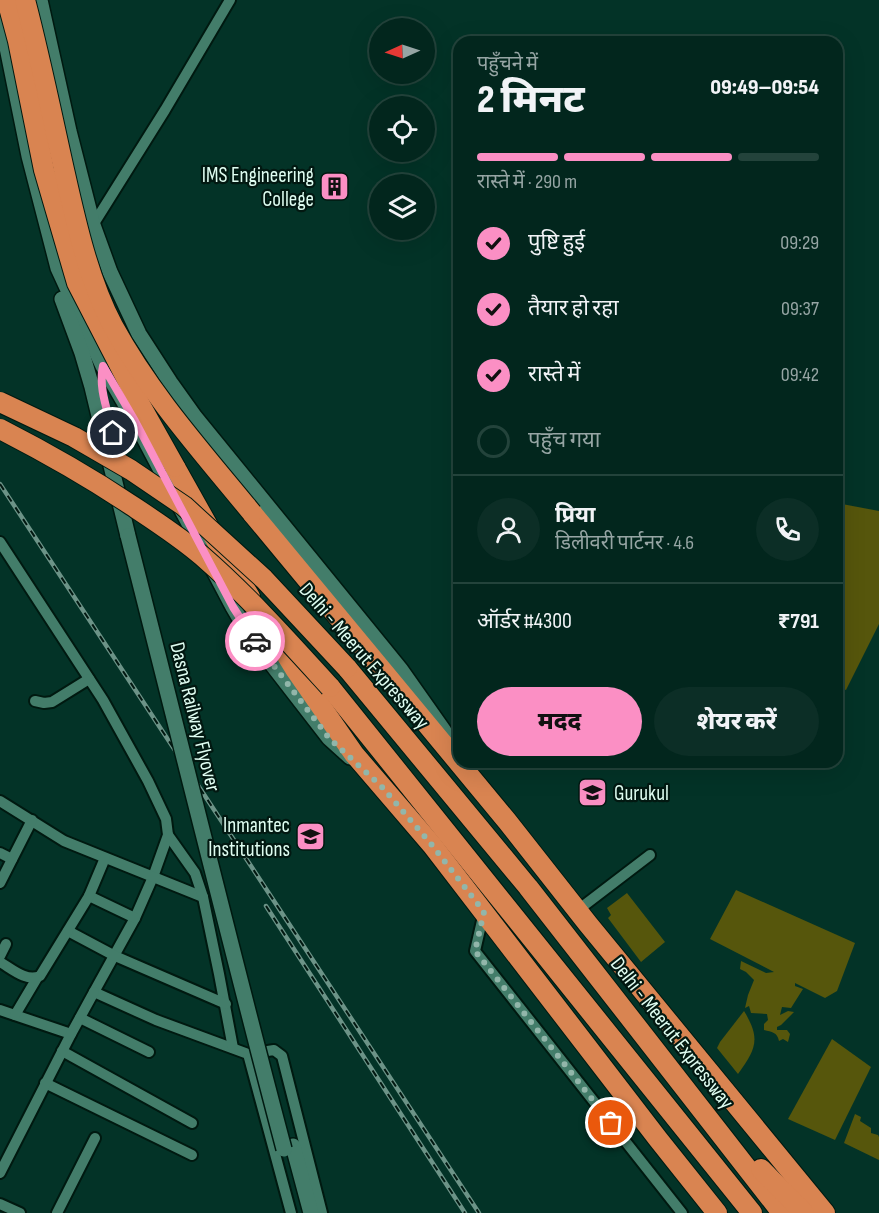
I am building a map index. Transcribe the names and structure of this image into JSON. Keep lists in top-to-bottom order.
{
  "streets": {
    "highway": ["Delhi - Meerut Expressway"],
    "street": ["Dasna Railway Flyover"]
  },
  "places": {
    "building": ["IMS Engineering College"],
    "school or university": ["Gurukul", "Inmantec Institutions"]
  },
  "north": "left",
  "page": {
    "heading": ["2 मिनट", "पहुँचने में", "09:49–09:54"],
    "panel": [
      "प्रिया",
      "डिलीवरी पार्टनर · 4.6",
      "ऑर्डर #4300",
      "₹791"
    ],
    "bar": "रास्ते में · 290 m",
    "list": [
      ["पुष्टि हुई", "09:29"],
      ["तैयार हो रहा", "09:37"],
      ["रास्ते में", "09:42"],
      "पहुँच गया"
    ],
    "buttons": ["मदद", "शेयर करें"]
  }
}
